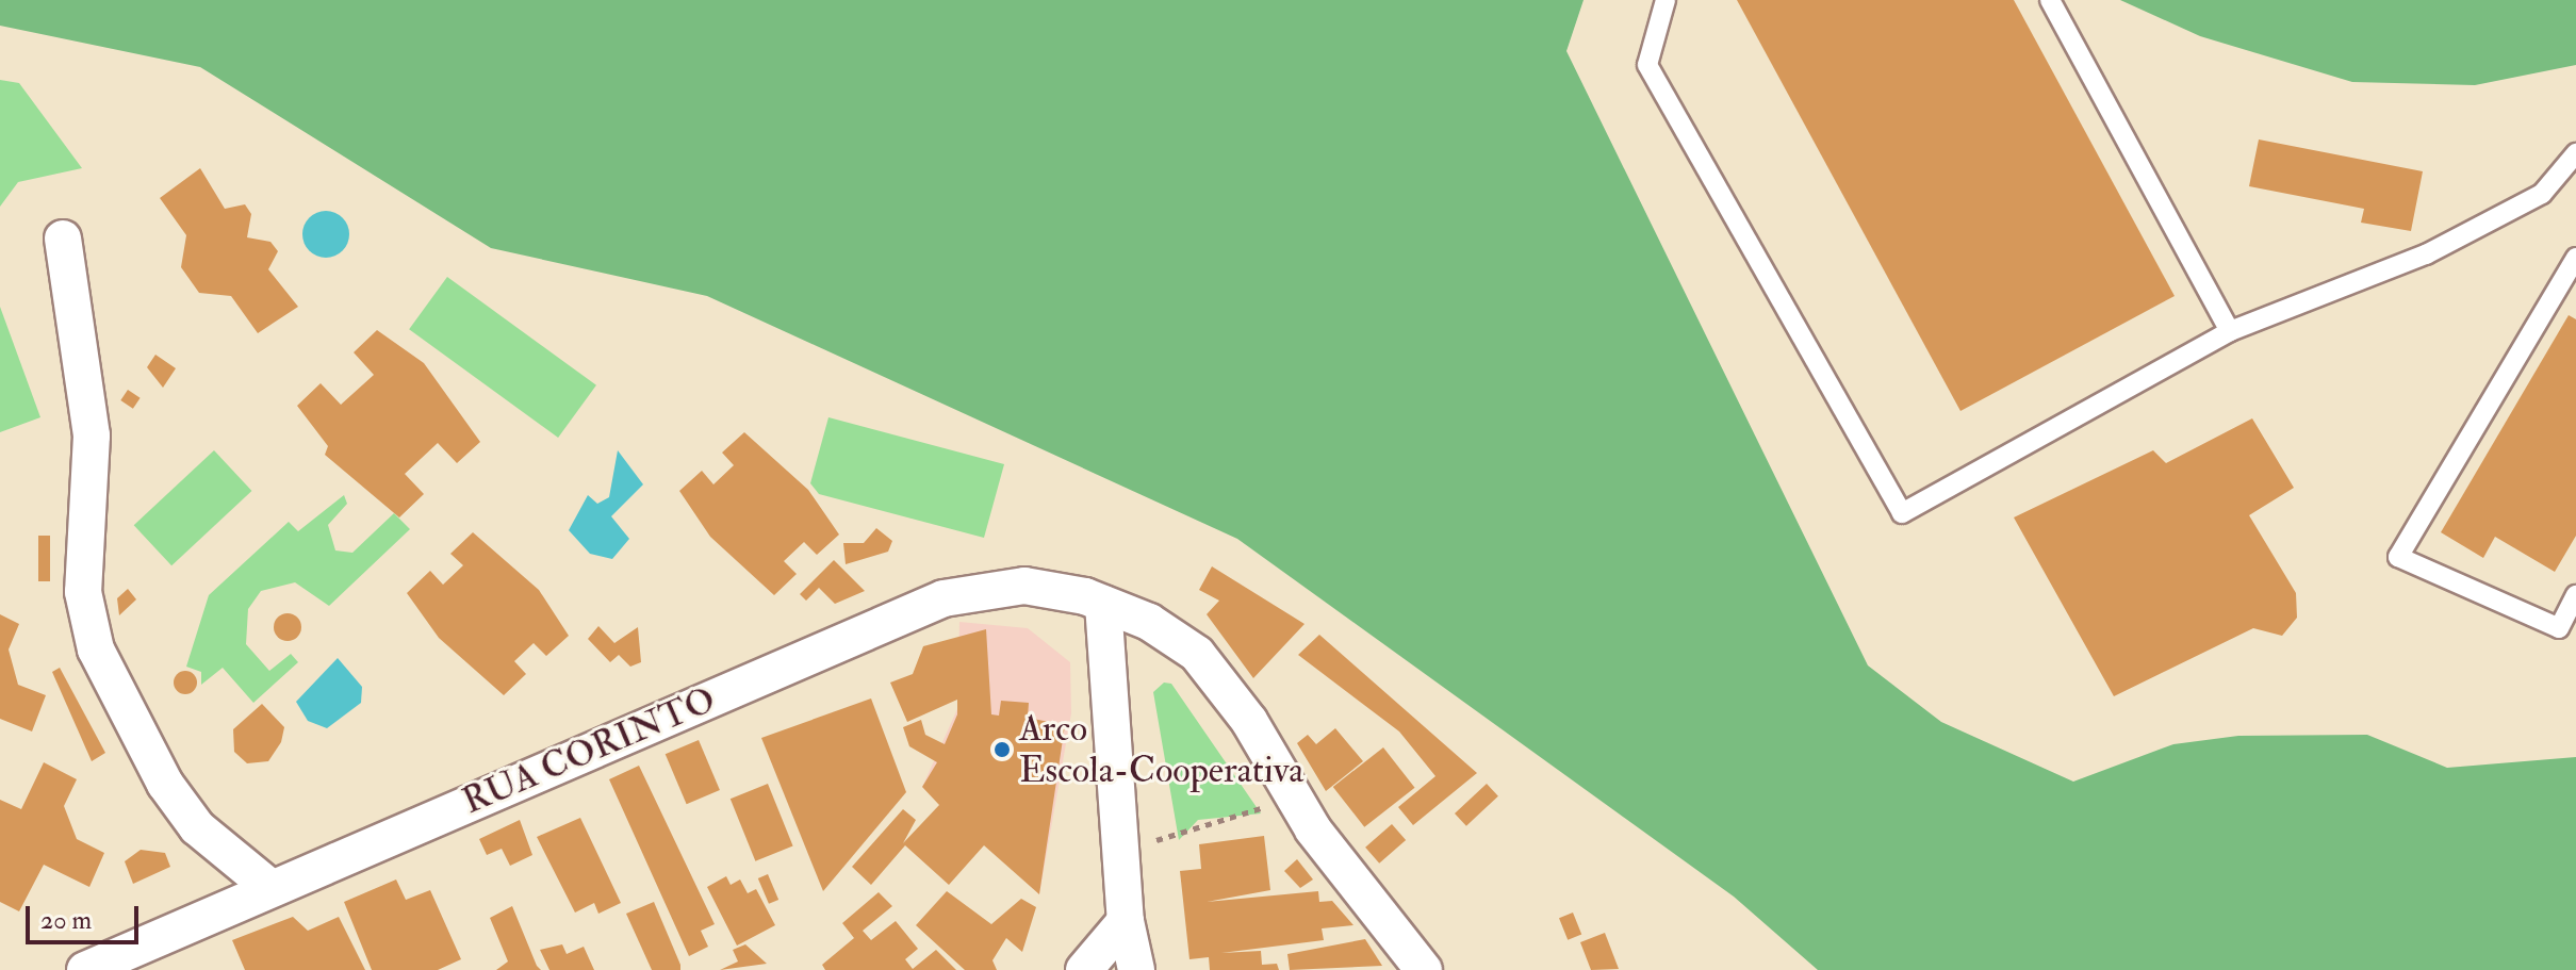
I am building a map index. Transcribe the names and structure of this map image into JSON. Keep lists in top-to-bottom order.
{
  "streets": {
    "street": ["RUA CORINTO"]
  },
  "places": ["Arco Escola-Cooperativa"],
  "scale_bar": "20 m"
}
